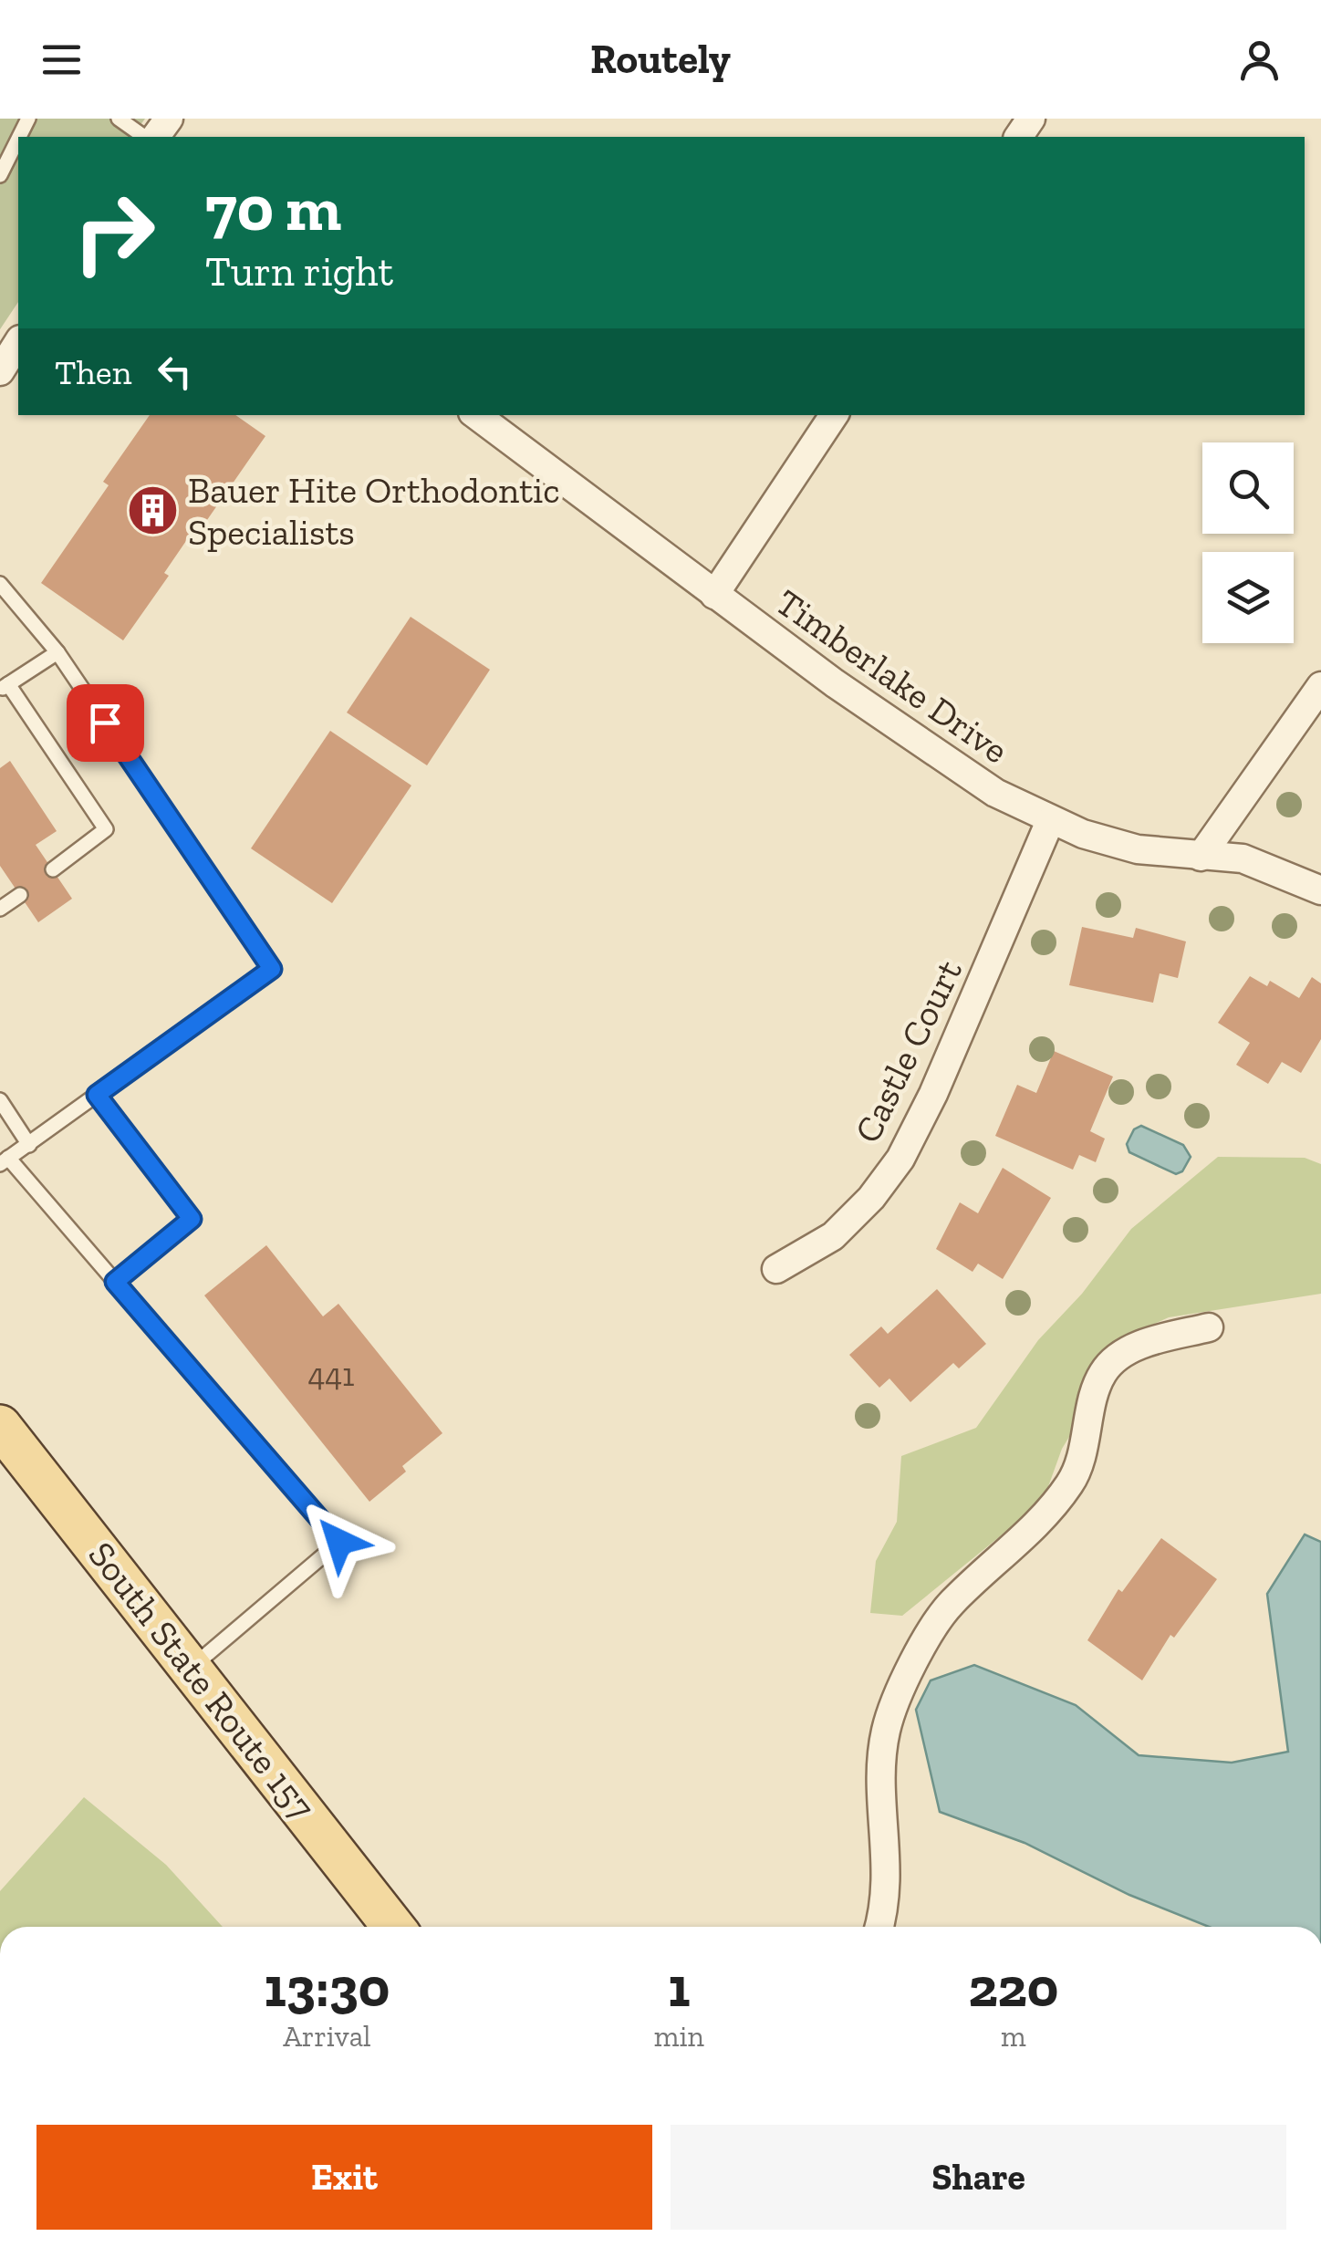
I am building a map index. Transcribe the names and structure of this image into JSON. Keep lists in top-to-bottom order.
{
  "streets": {
    "main road": ["South State Route 157"],
    "street": ["Timberlake Drive", "Castle Court"]
  },
  "crossings": [
    ["Timberlake Drive", "Castle Court"]
  ],
  "places": {
    "building": ["Bauer Hite Orthodontic Specialists"]
  },
  "house_numbers": ["441"],
  "page": {
    "header": "Routely",
    "turn": ["70 m", "Turn right"],
    "then": "Then",
    "eta": [
      "13:30",
      "Arrival",
      "1",
      "min",
      "220",
      "m"
    ],
    "buttons": ["Exit", "Share"]
  }
}
